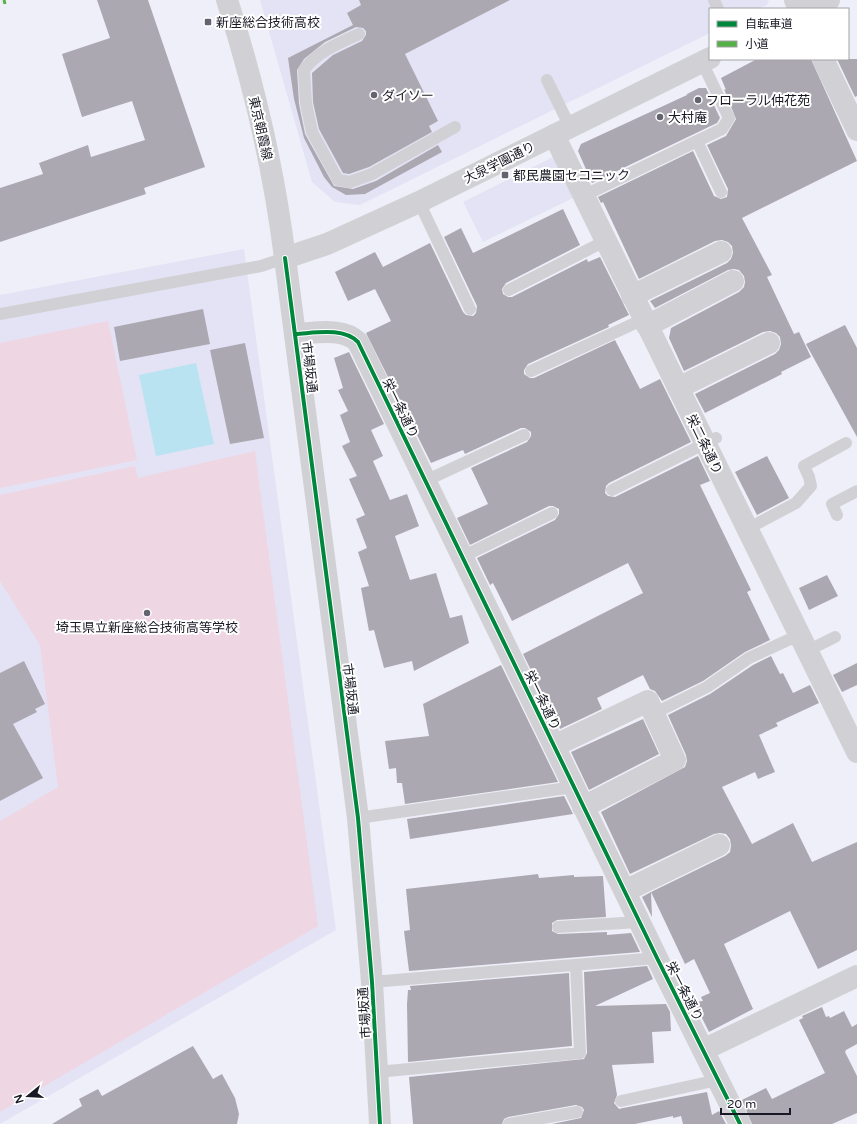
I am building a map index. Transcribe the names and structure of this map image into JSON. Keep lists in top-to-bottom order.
{
  "streets": {
    "street": [
      "東京朝霞線",
      "大泉学園通り",
      "市場坂通",
      "栄一条通り",
      "栄二条通り"
    ]
  },
  "crossings": [
    ["東京朝霞線", "大泉学園通り"],
    ["東京朝霞線", "市場坂通"],
    ["大泉学園通り", "市場坂通"],
    ["大泉学園通り", "栄二条通り"],
    ["市場坂通", "栄一条通り"]
  ],
  "places": {
    "transit": ["新座総合技術高校", "都民農園セコニック"],
    "other": [
      "ダイソー",
      "フローラル仲花苑",
      "大村庵",
      "埼玉県立新座総合技術高等学校"
    ]
  },
  "legend": ["自転車道", "小道"],
  "scale_bar": "20 m",
  "north": "left"
}
